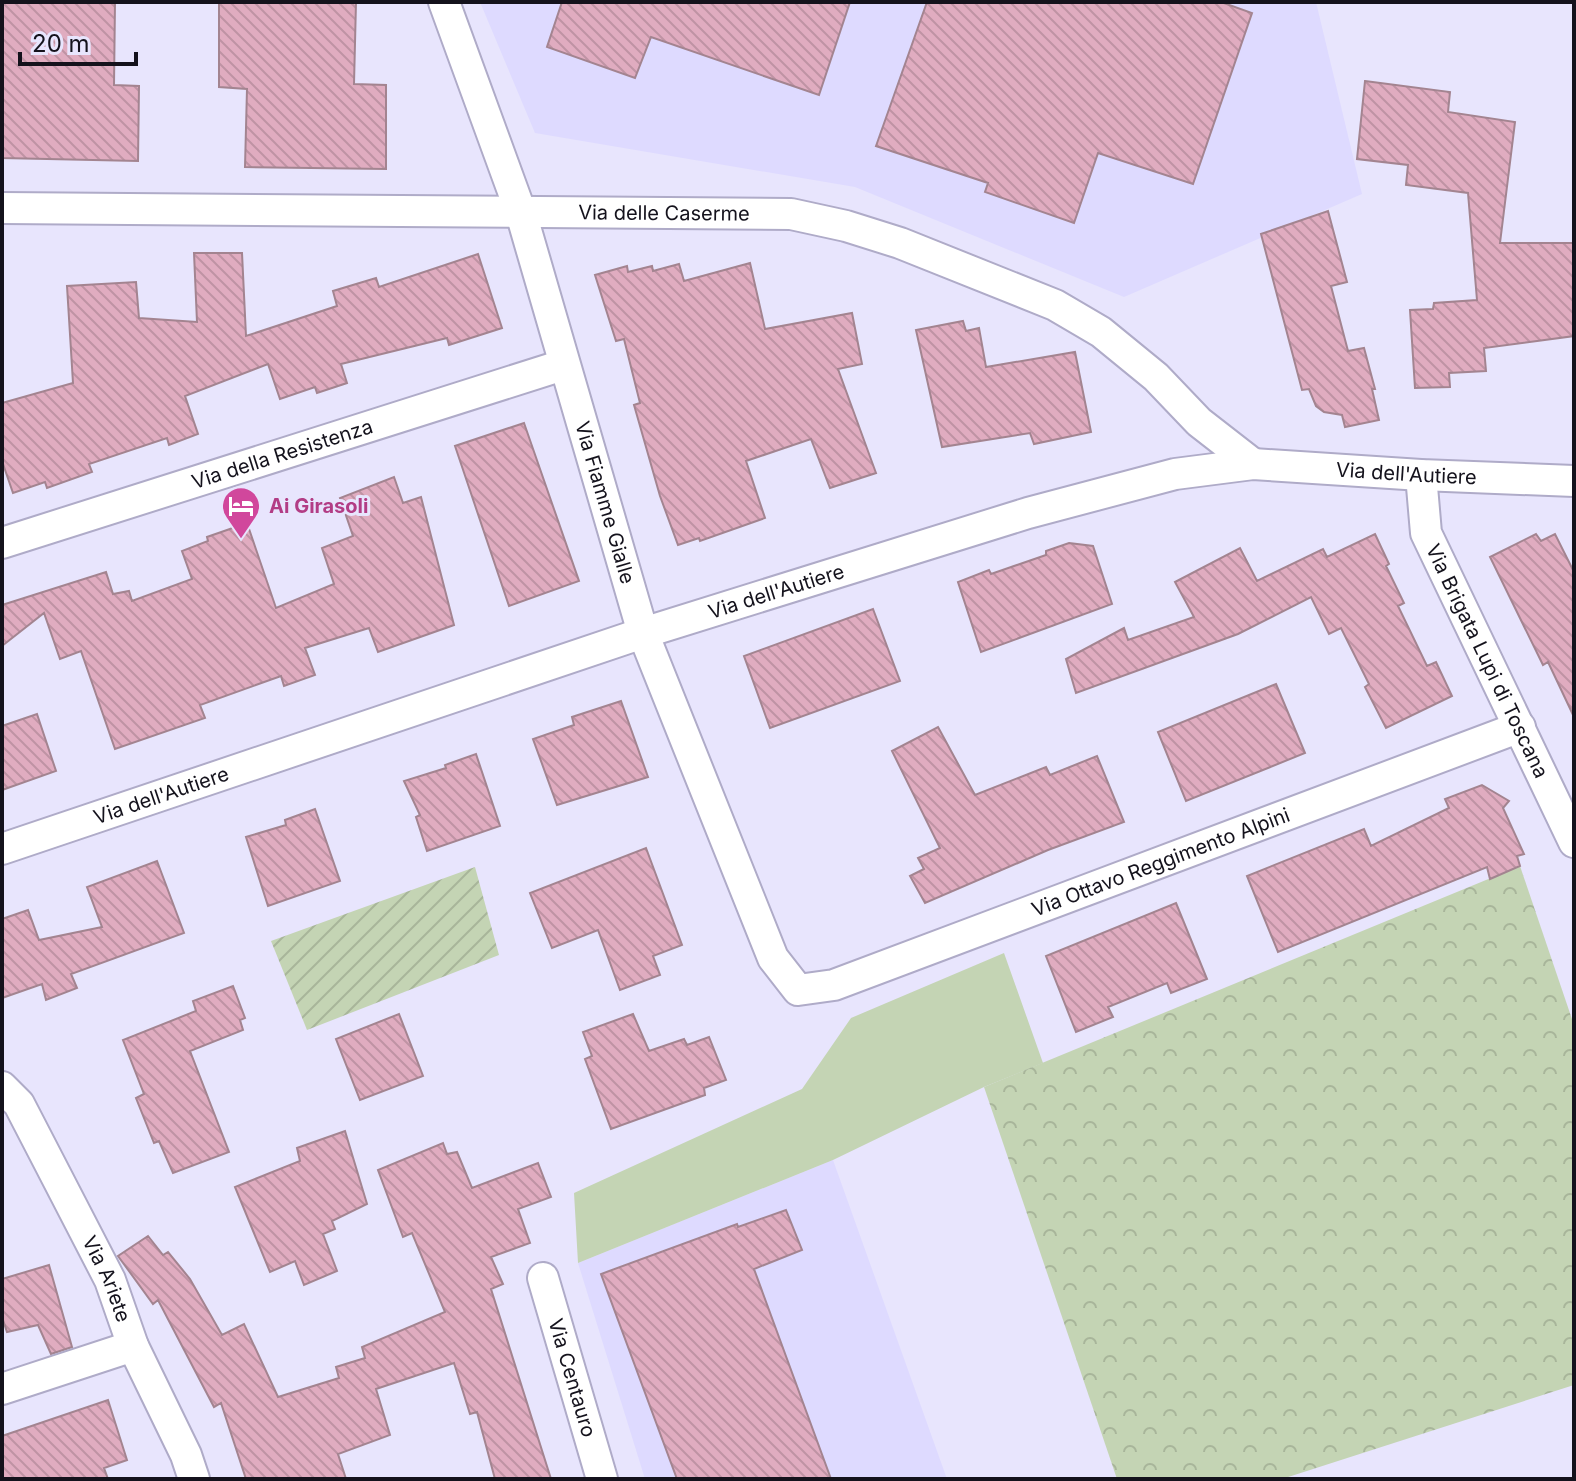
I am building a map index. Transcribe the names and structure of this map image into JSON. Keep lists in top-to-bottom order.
{
  "streets": {
    "street": [
      "Via delle Caserme",
      "Via della Resistenza",
      "Via dell'Autiere",
      "Via Fiamme Gialle",
      "Via Brigata Lupi di Toscana",
      "Via Ottavo Reggimento Alpini",
      "Via Ariete",
      "Via Centauro"
    ]
  },
  "crossings": [
    ["Via delle Caserme", "Via dell'Autiere"],
    ["Via delle Caserme", "Via Fiamme Gialle"],
    ["Via della Resistenza", "Via Fiamme Gialle"],
    ["Via dell'Autiere", "Via Fiamme Gialle"],
    ["Via dell'Autiere", "Via Brigata Lupi di Toscana"],
    ["Via Fiamme Gialle", "Via Ottavo Reggimento Alpini"],
    ["Via Brigata Lupi di Toscana", "Via Ottavo Reggimento Alpini"]
  ],
  "places": {
    "hotel": ["Ai Girasoli"]
  },
  "scale_bar": "20 m"
}
